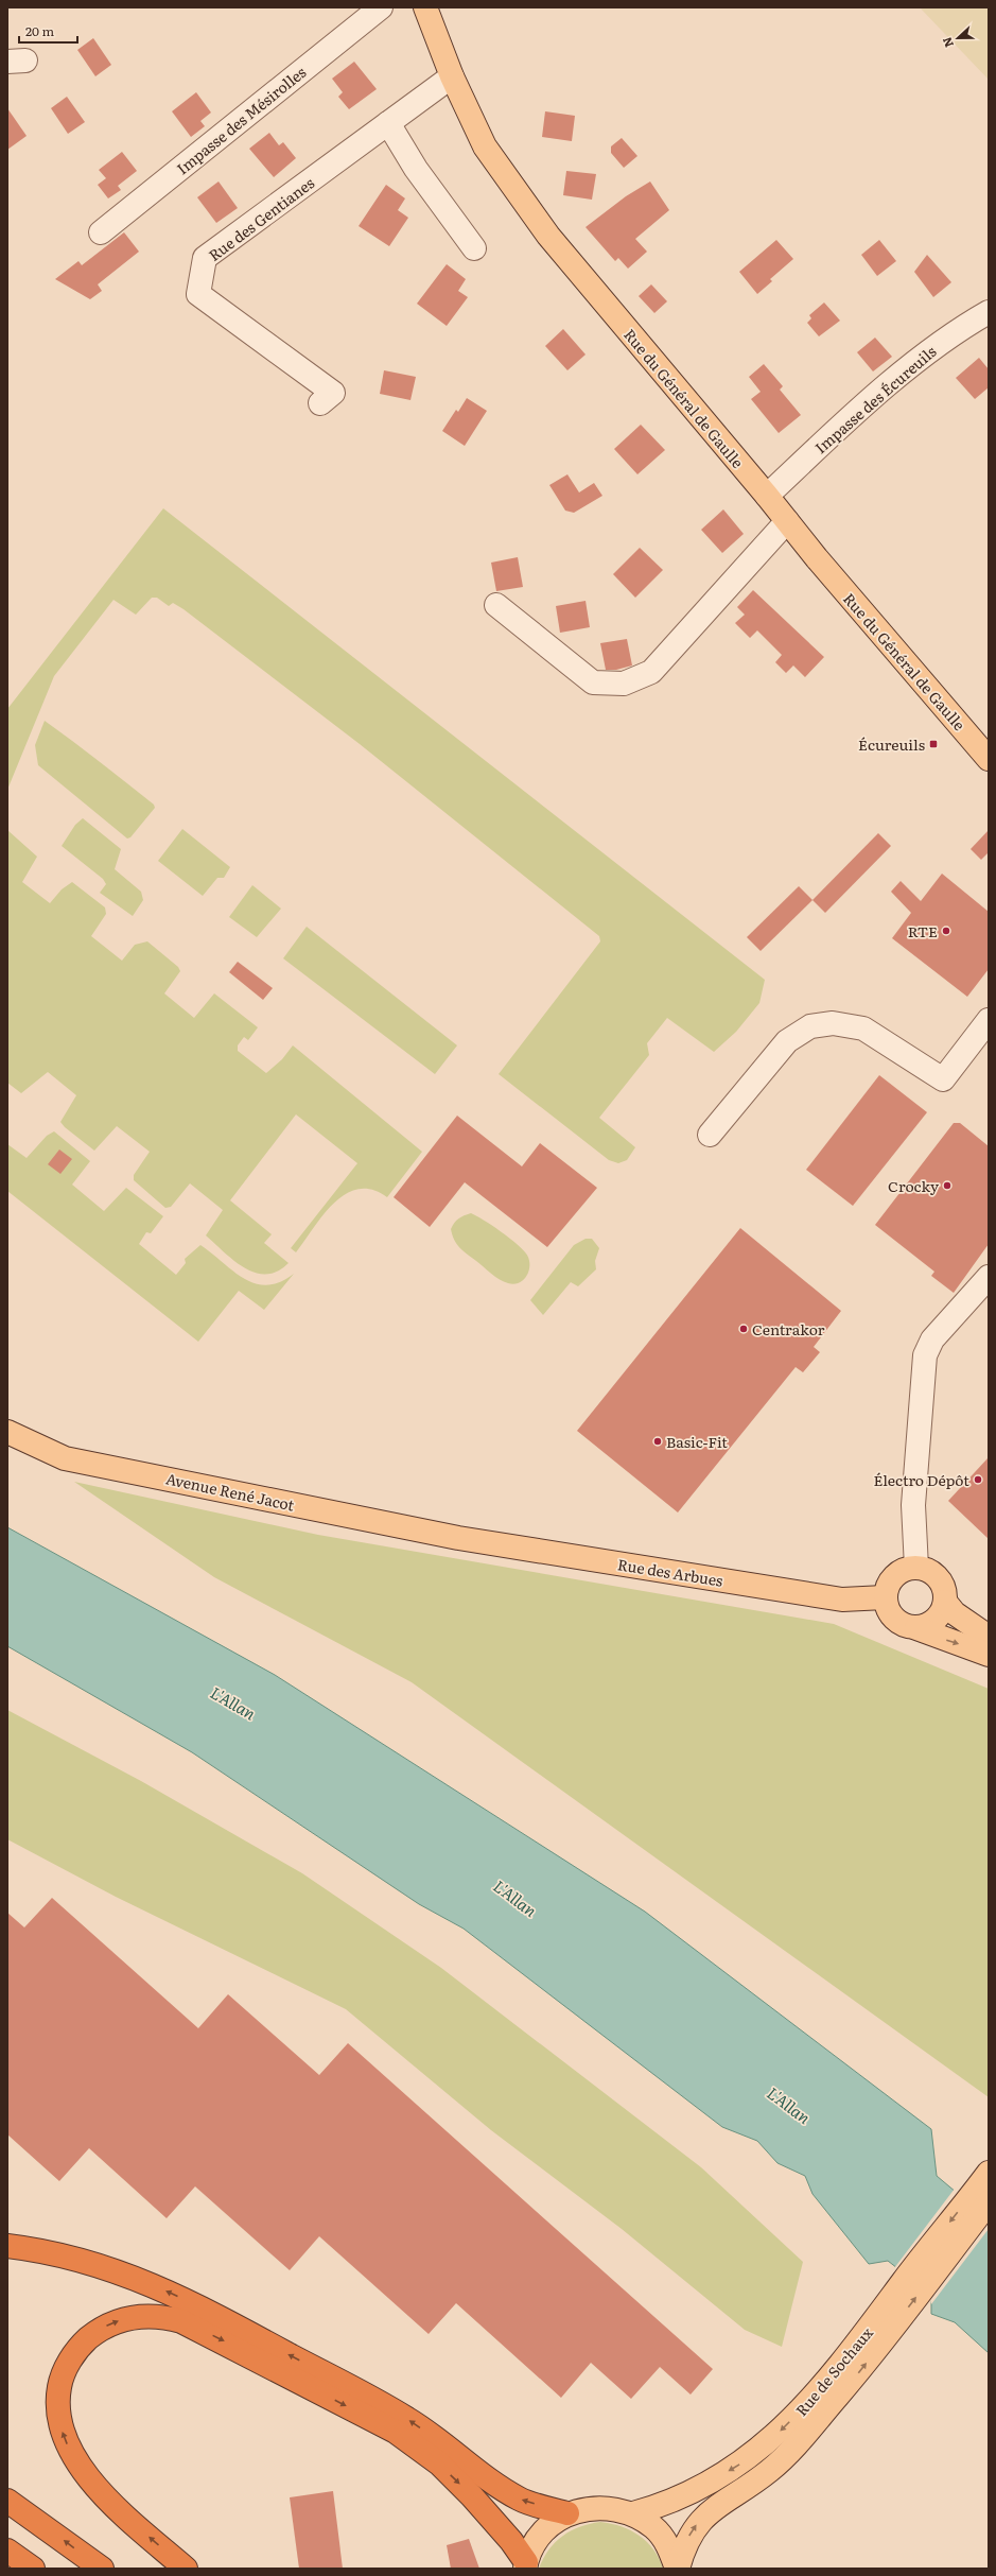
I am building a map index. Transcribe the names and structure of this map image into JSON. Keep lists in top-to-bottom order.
{
  "streets": {
    "main road": [
      "Rue du Général de Gaulle",
      "Avenue René Jacot",
      "Rue des Arbues",
      "Rue de Sochaux"
    ],
    "street": ["Impasse des Mésirolles", "Rue des Gentianes", "Impasse des Écureuils"]
  },
  "crossings": [
    ["Rue des Gentianes", "Rue du Général de Gaulle"],
    ["Rue du Général de Gaulle", "Impasse des Écureuils"],
    ["Avenue René Jacot", "Rue des Arbues"]
  ],
  "water": ["L'Allan"],
  "places": {
    "transit": ["Écureuils"],
    "other": [
      "RTE",
      "Crocky",
      "Centrakor",
      "Basic-Fit",
      "Électro Dépôt"
    ]
  },
  "scale_bar": "20 m",
  "north": "left"
}
